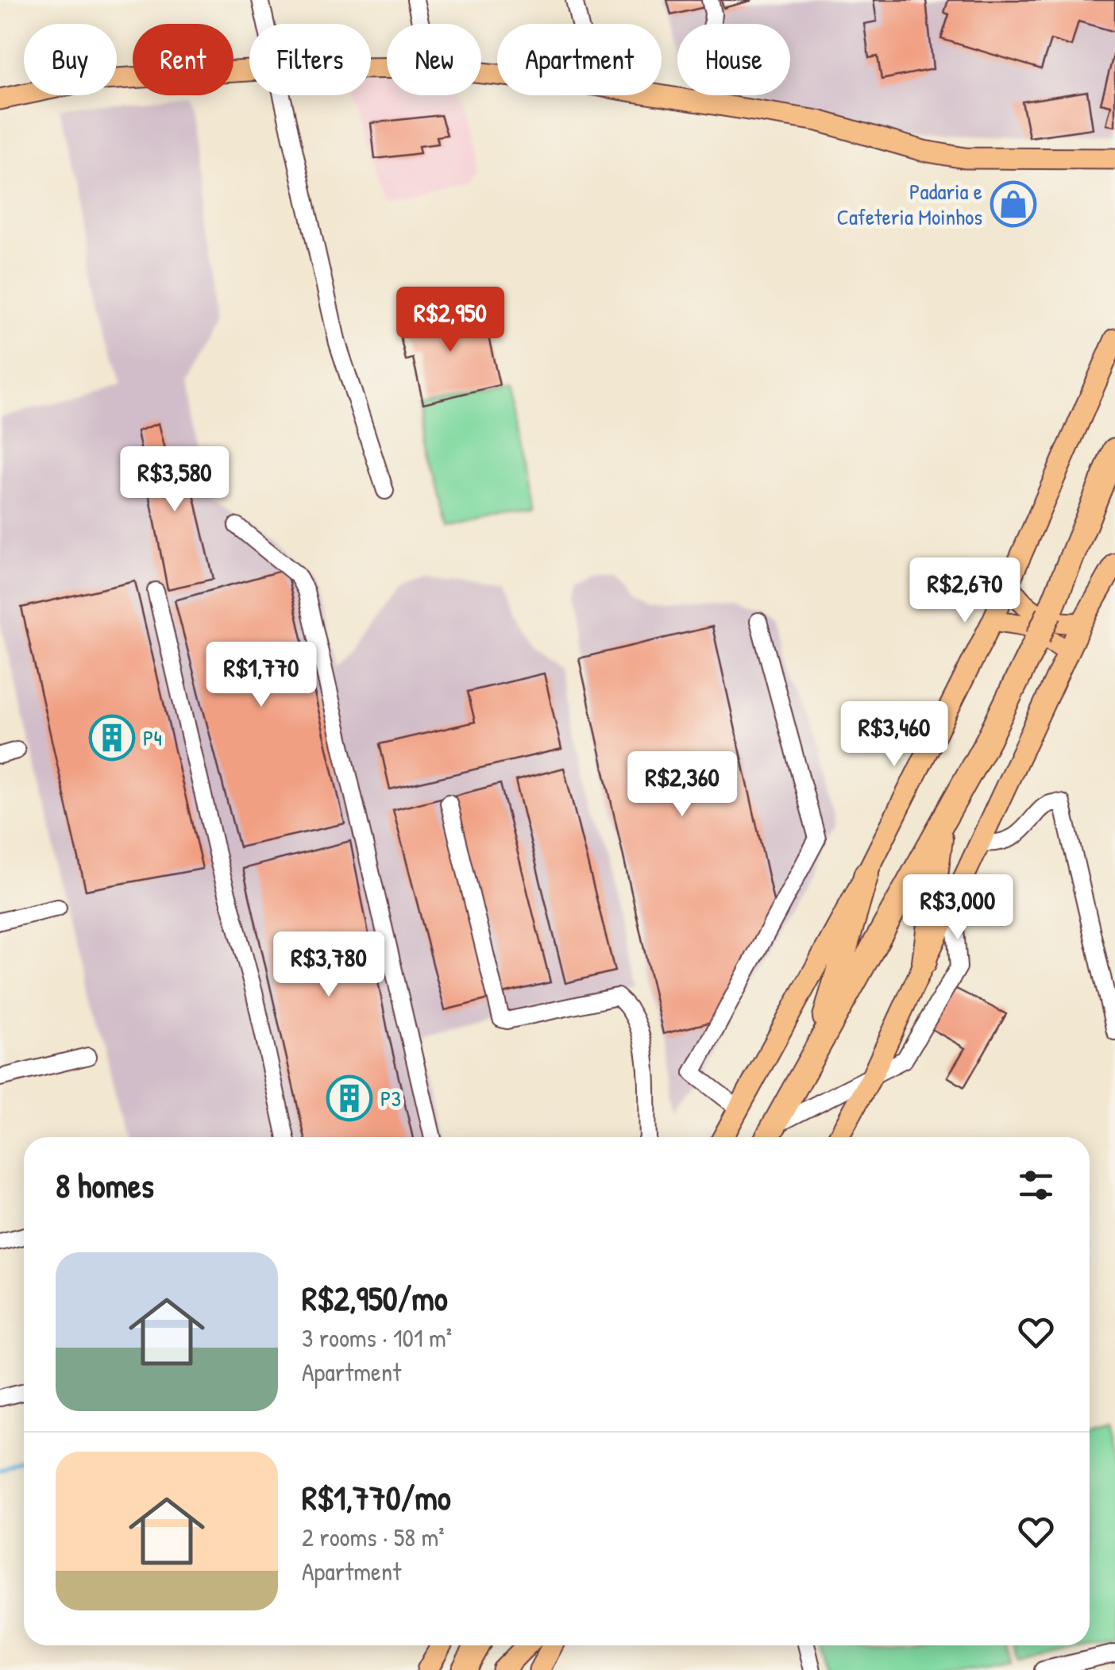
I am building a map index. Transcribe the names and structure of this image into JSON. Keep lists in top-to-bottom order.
{
  "places": {
    "shop": ["Padaria e Cafeteria Moinhos"],
    "building": ["P4", "P3"]
  },
  "page": {
    "chip": [
      "Buy",
      "Rent",
      "Filters",
      "New",
      "Apartment",
      "House"
    ],
    "price": [
      "R$2,950",
      "R$3,580",
      "R$2,670",
      "R$1,770",
      "R$3,460",
      "R$2,360",
      "R$3,000",
      "R$3,780"
    ],
    "heading": "8 homes",
    "list": [
      {
        "name": "R$2,950/mo",
        "note": "3 rooms · 101 m² · Apartment"
      },
      {
        "name": "R$1,770/mo",
        "note": "2 rooms · 58 m² · Apartment"
      }
    ]
  }
}
